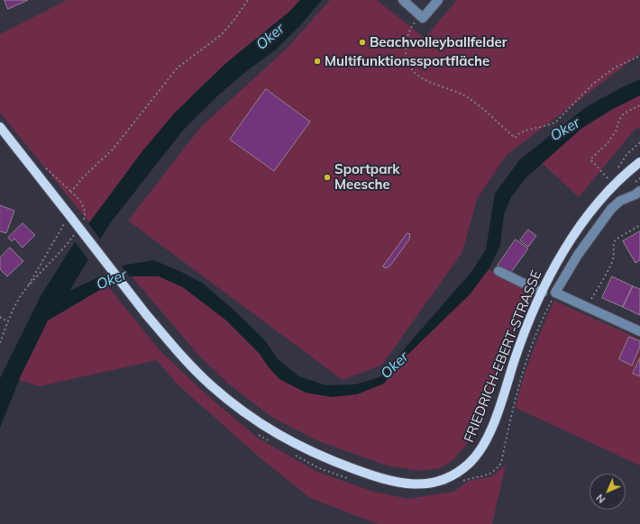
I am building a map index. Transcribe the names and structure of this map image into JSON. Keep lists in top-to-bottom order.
{
  "streets": {
    "main road": ["FRIEDRICH-EBERT-STRASSE"]
  },
  "water": ["Oker"],
  "places": ["Beachvolleyballfelder", "Multifunktionssportfläche", "Sportpark Meesche"],
  "north": "bottom left"
}
